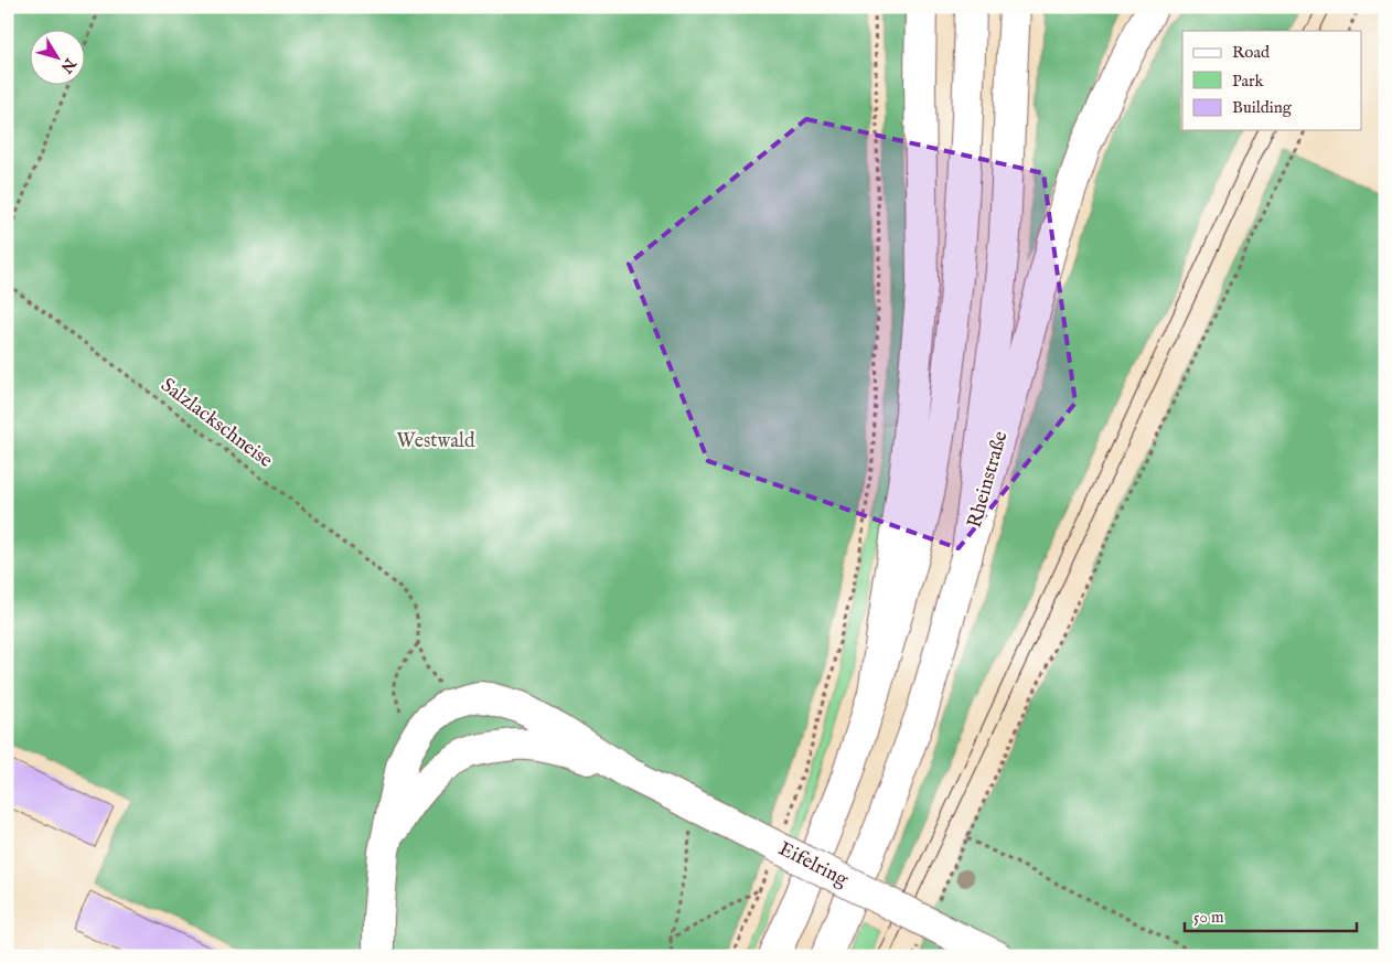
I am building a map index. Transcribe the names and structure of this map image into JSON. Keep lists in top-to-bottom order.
{
  "streets": {
    "main road": ["Rheinstraße", "Eifelring"],
    "path": ["Salzlackschneise"]
  },
  "parks": ["Westwald"],
  "legend": ["Road", "Park", "Building"],
  "scale_bar": "50 m",
  "north": "bottom right"
}
